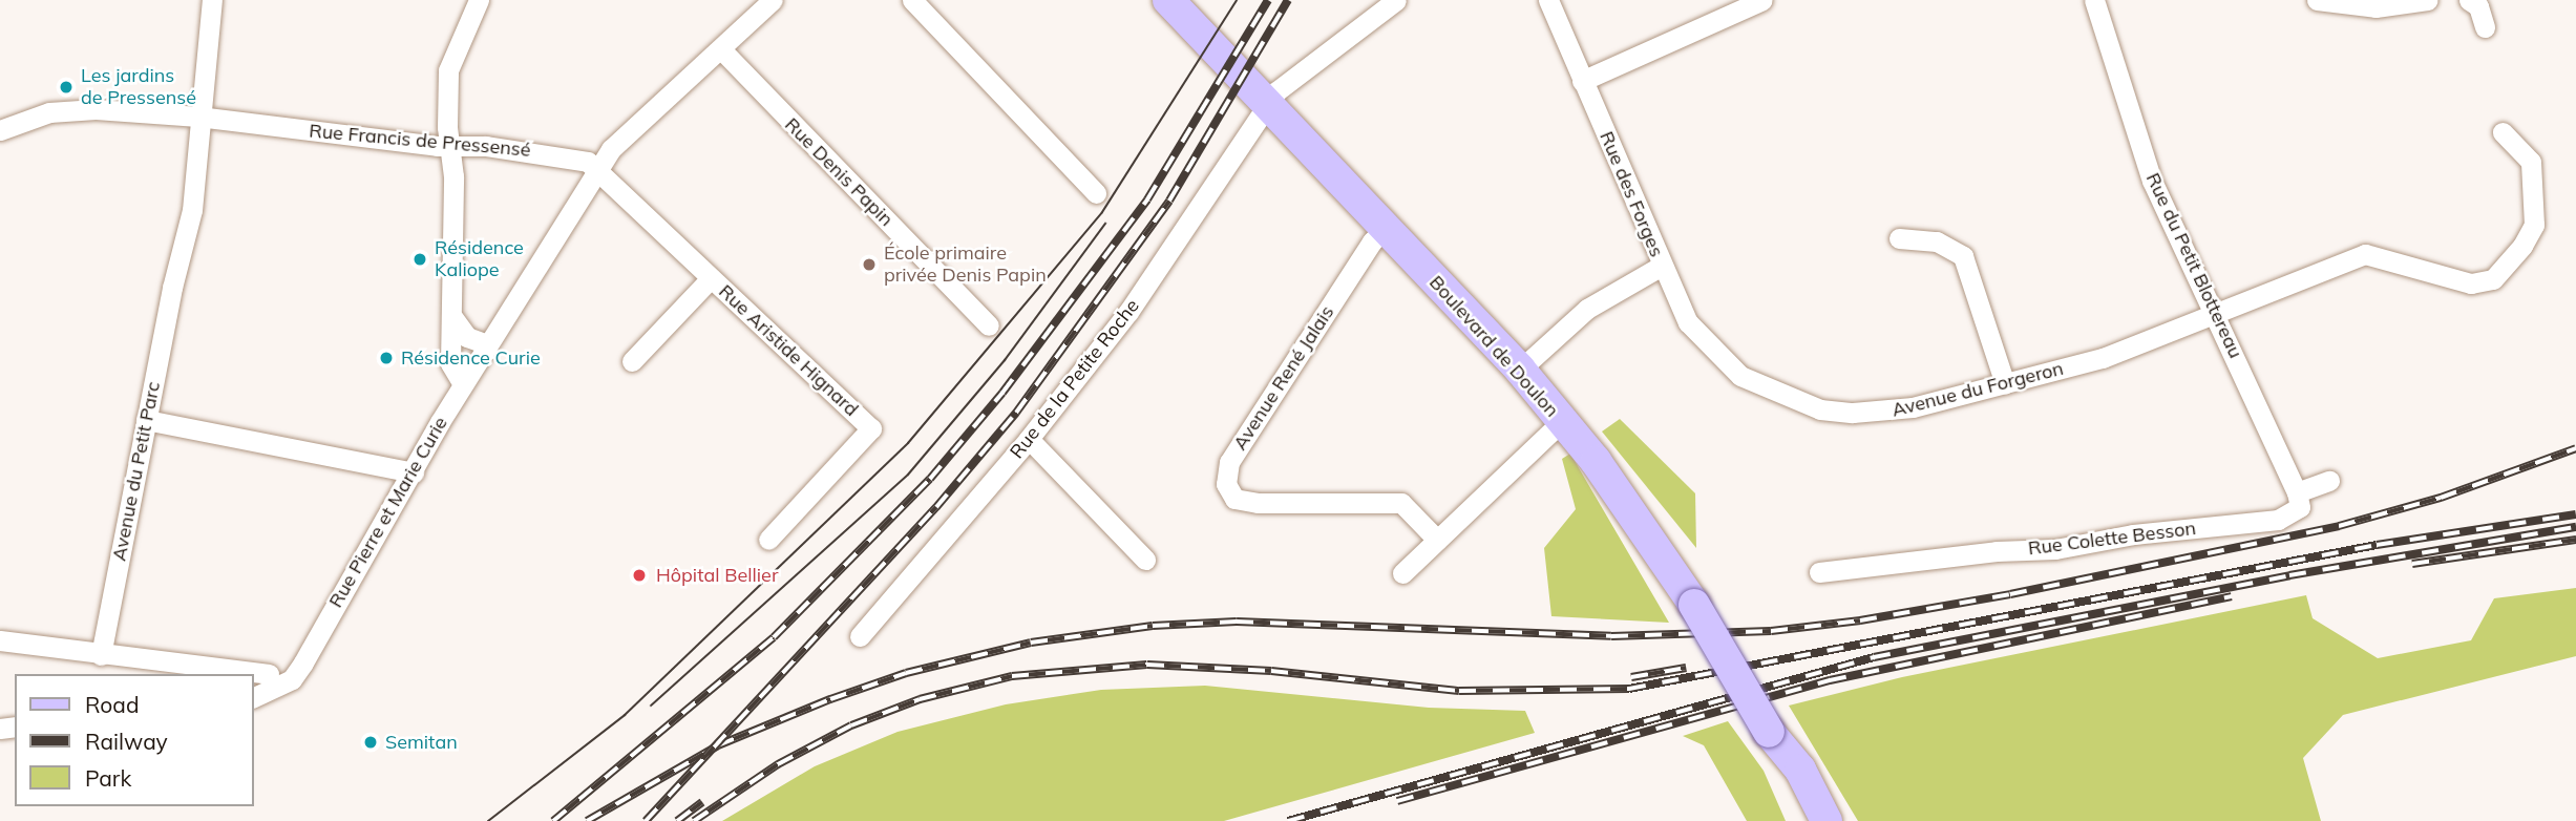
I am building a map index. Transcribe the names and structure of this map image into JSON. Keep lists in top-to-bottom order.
{
  "streets": {
    "main road": ["Boulevard de Doulon"],
    "street": [
      "Rue Francis de Pressensé",
      "Rue Denis Papin",
      "Rue des Forges",
      "Rue du Petit Blottereau",
      "Rue Aristide Hignard",
      "Avenue René Jalais",
      "Rue de la Petite Roche",
      "Avenue du Forgeron",
      "Avenue du Petit Parc",
      "Rue Pierre et Marie Curie",
      "Rue Colette Besson"
    ]
  },
  "crossings": [
    ["Rue Francis de Pressensé", "Rue Aristide Hignard"],
    ["Rue Francis de Pressensé", "Avenue du Petit Parc"],
    ["Rue Francis de Pressensé", "Rue Pierre et Marie Curie"],
    ["Rue des Forges", "Boulevard de Doulon"],
    ["Rue des Forges", "Avenue du Forgeron"],
    ["Rue du Petit Blottereau", "Avenue du Forgeron"],
    ["Rue du Petit Blottereau", "Rue Colette Besson"],
    ["Boulevard de Doulon", "Avenue René Jalais"],
    ["Boulevard de Doulon", "Rue de la Petite Roche"],
    ["Rue Aristide Hignard", "Rue Pierre et Marie Curie"]
  ],
  "places": [
    "Les jardins de Pressensé",
    "Résidence Kaliope",
    "École primaire privée Denis Papin",
    "Résidence Curie",
    "Hôpital Bellier",
    "Semitan"
  ],
  "legend": ["Road", "Railway", "Park"]
}
